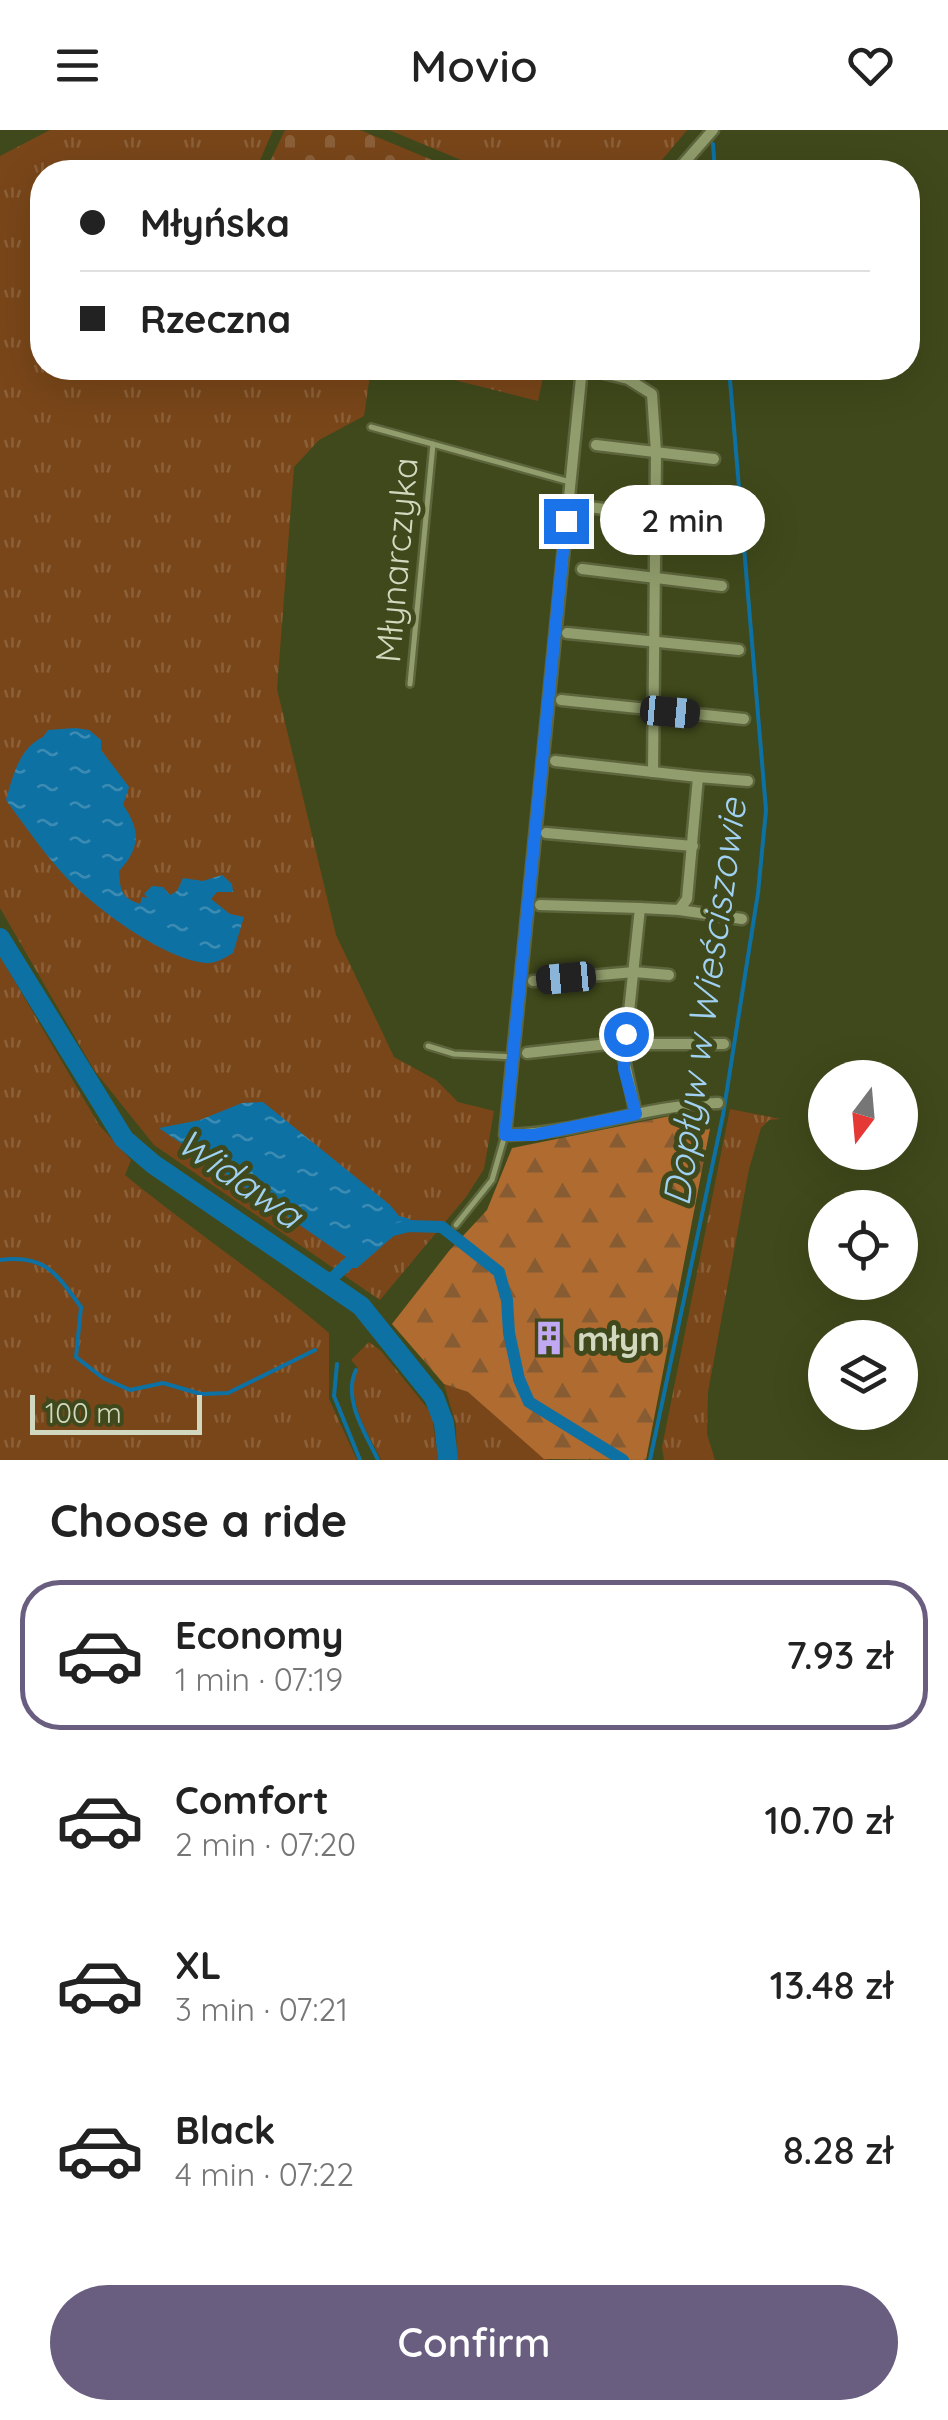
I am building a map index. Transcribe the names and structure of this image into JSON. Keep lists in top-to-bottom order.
{
  "streets": {
    "lane": ["Młynarczyka"]
  },
  "water": ["Dopływ w Wieściszowie", "Widawa"],
  "places": {
    "building": ["młyn"]
  },
  "scale_bar": "100 m",
  "north": "bottom",
  "page": {
    "header": "Movio",
    "banner": ["Młyńska", "Rzeczna"],
    "bubble": "2 min",
    "scale": "100 m",
    "heading": "Choose a ride",
    "list": [
      {
        "name": "Economy",
        "note": "1 min · 07:19",
        "value": "7.93 zł"
      },
      {
        "name": "Comfort",
        "note": "2 min · 07:20",
        "value": "10.70 zł"
      },
      {
        "name": "XL",
        "note": "3 min · 07:21",
        "value": "13.48 zł"
      },
      {
        "name": "Black",
        "note": "4 min · 07:22",
        "value": "8.28 zł"
      }
    ],
    "buttons": "Confirm"
  }
}
